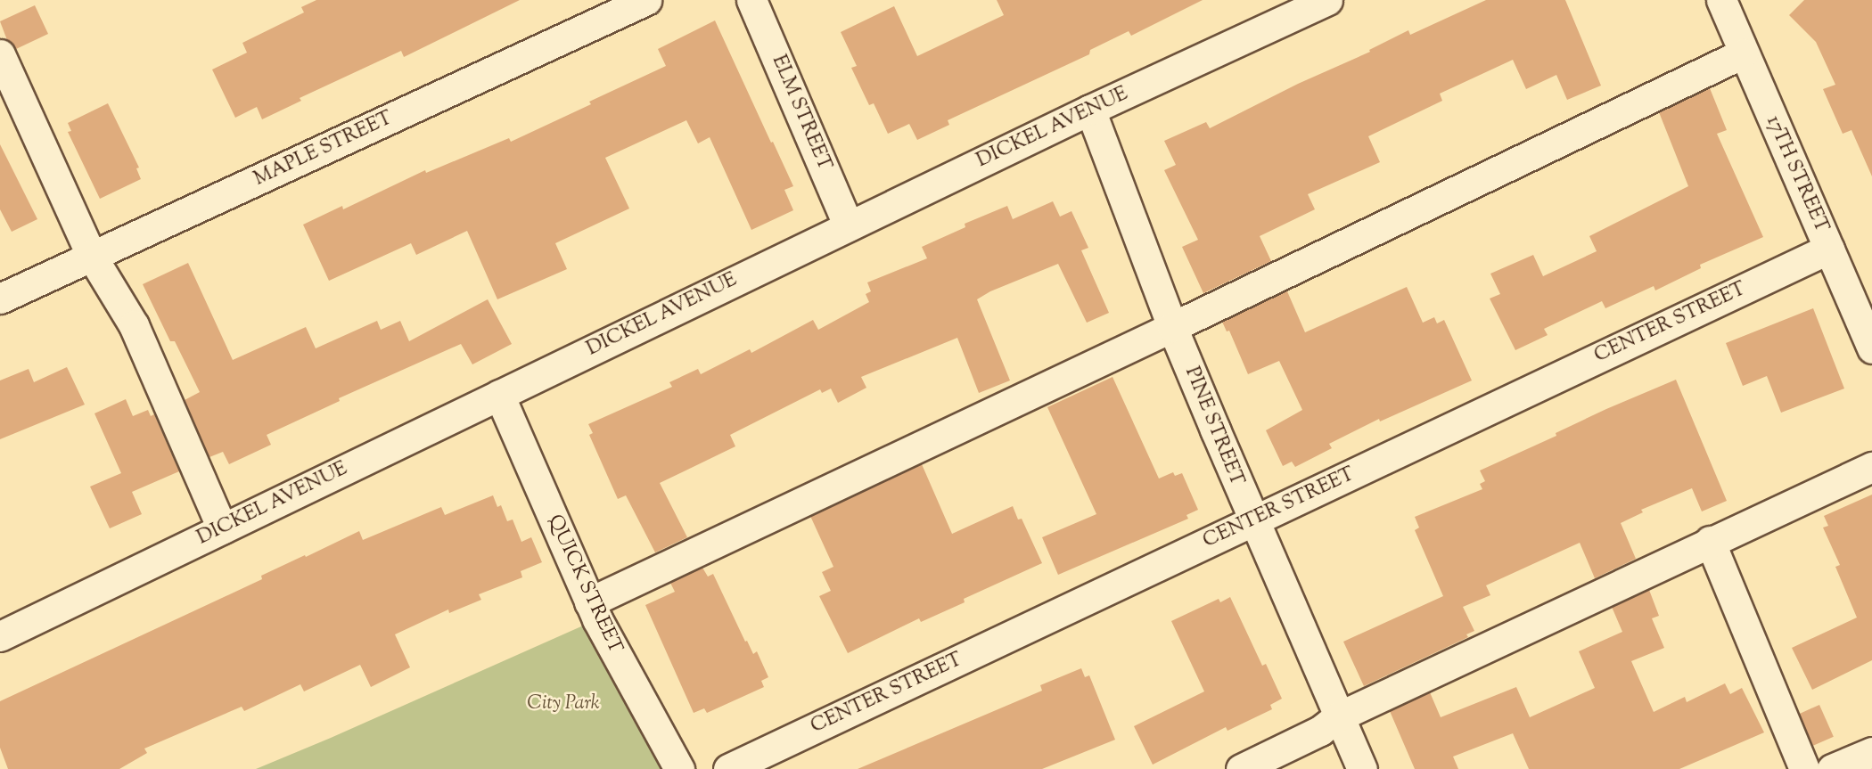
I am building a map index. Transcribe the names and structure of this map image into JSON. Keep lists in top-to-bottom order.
{
  "streets": {
    "street": [
      "ELM STREET",
      "DICKEL AVENUE",
      "MAPLE STREET",
      "17TH STREET",
      "CENTER STREET",
      "PINE STREET",
      "QUICK STREET"
    ]
  },
  "crossings": [
    ["ELM STREET", "DICKEL AVENUE"],
    ["DICKEL AVENUE", "PINE STREET"],
    ["DICKEL AVENUE", "QUICK STREET"],
    ["17TH STREET", "CENTER STREET"],
    ["CENTER STREET", "PINE STREET"]
  ],
  "parks": ["City Park"]
}
